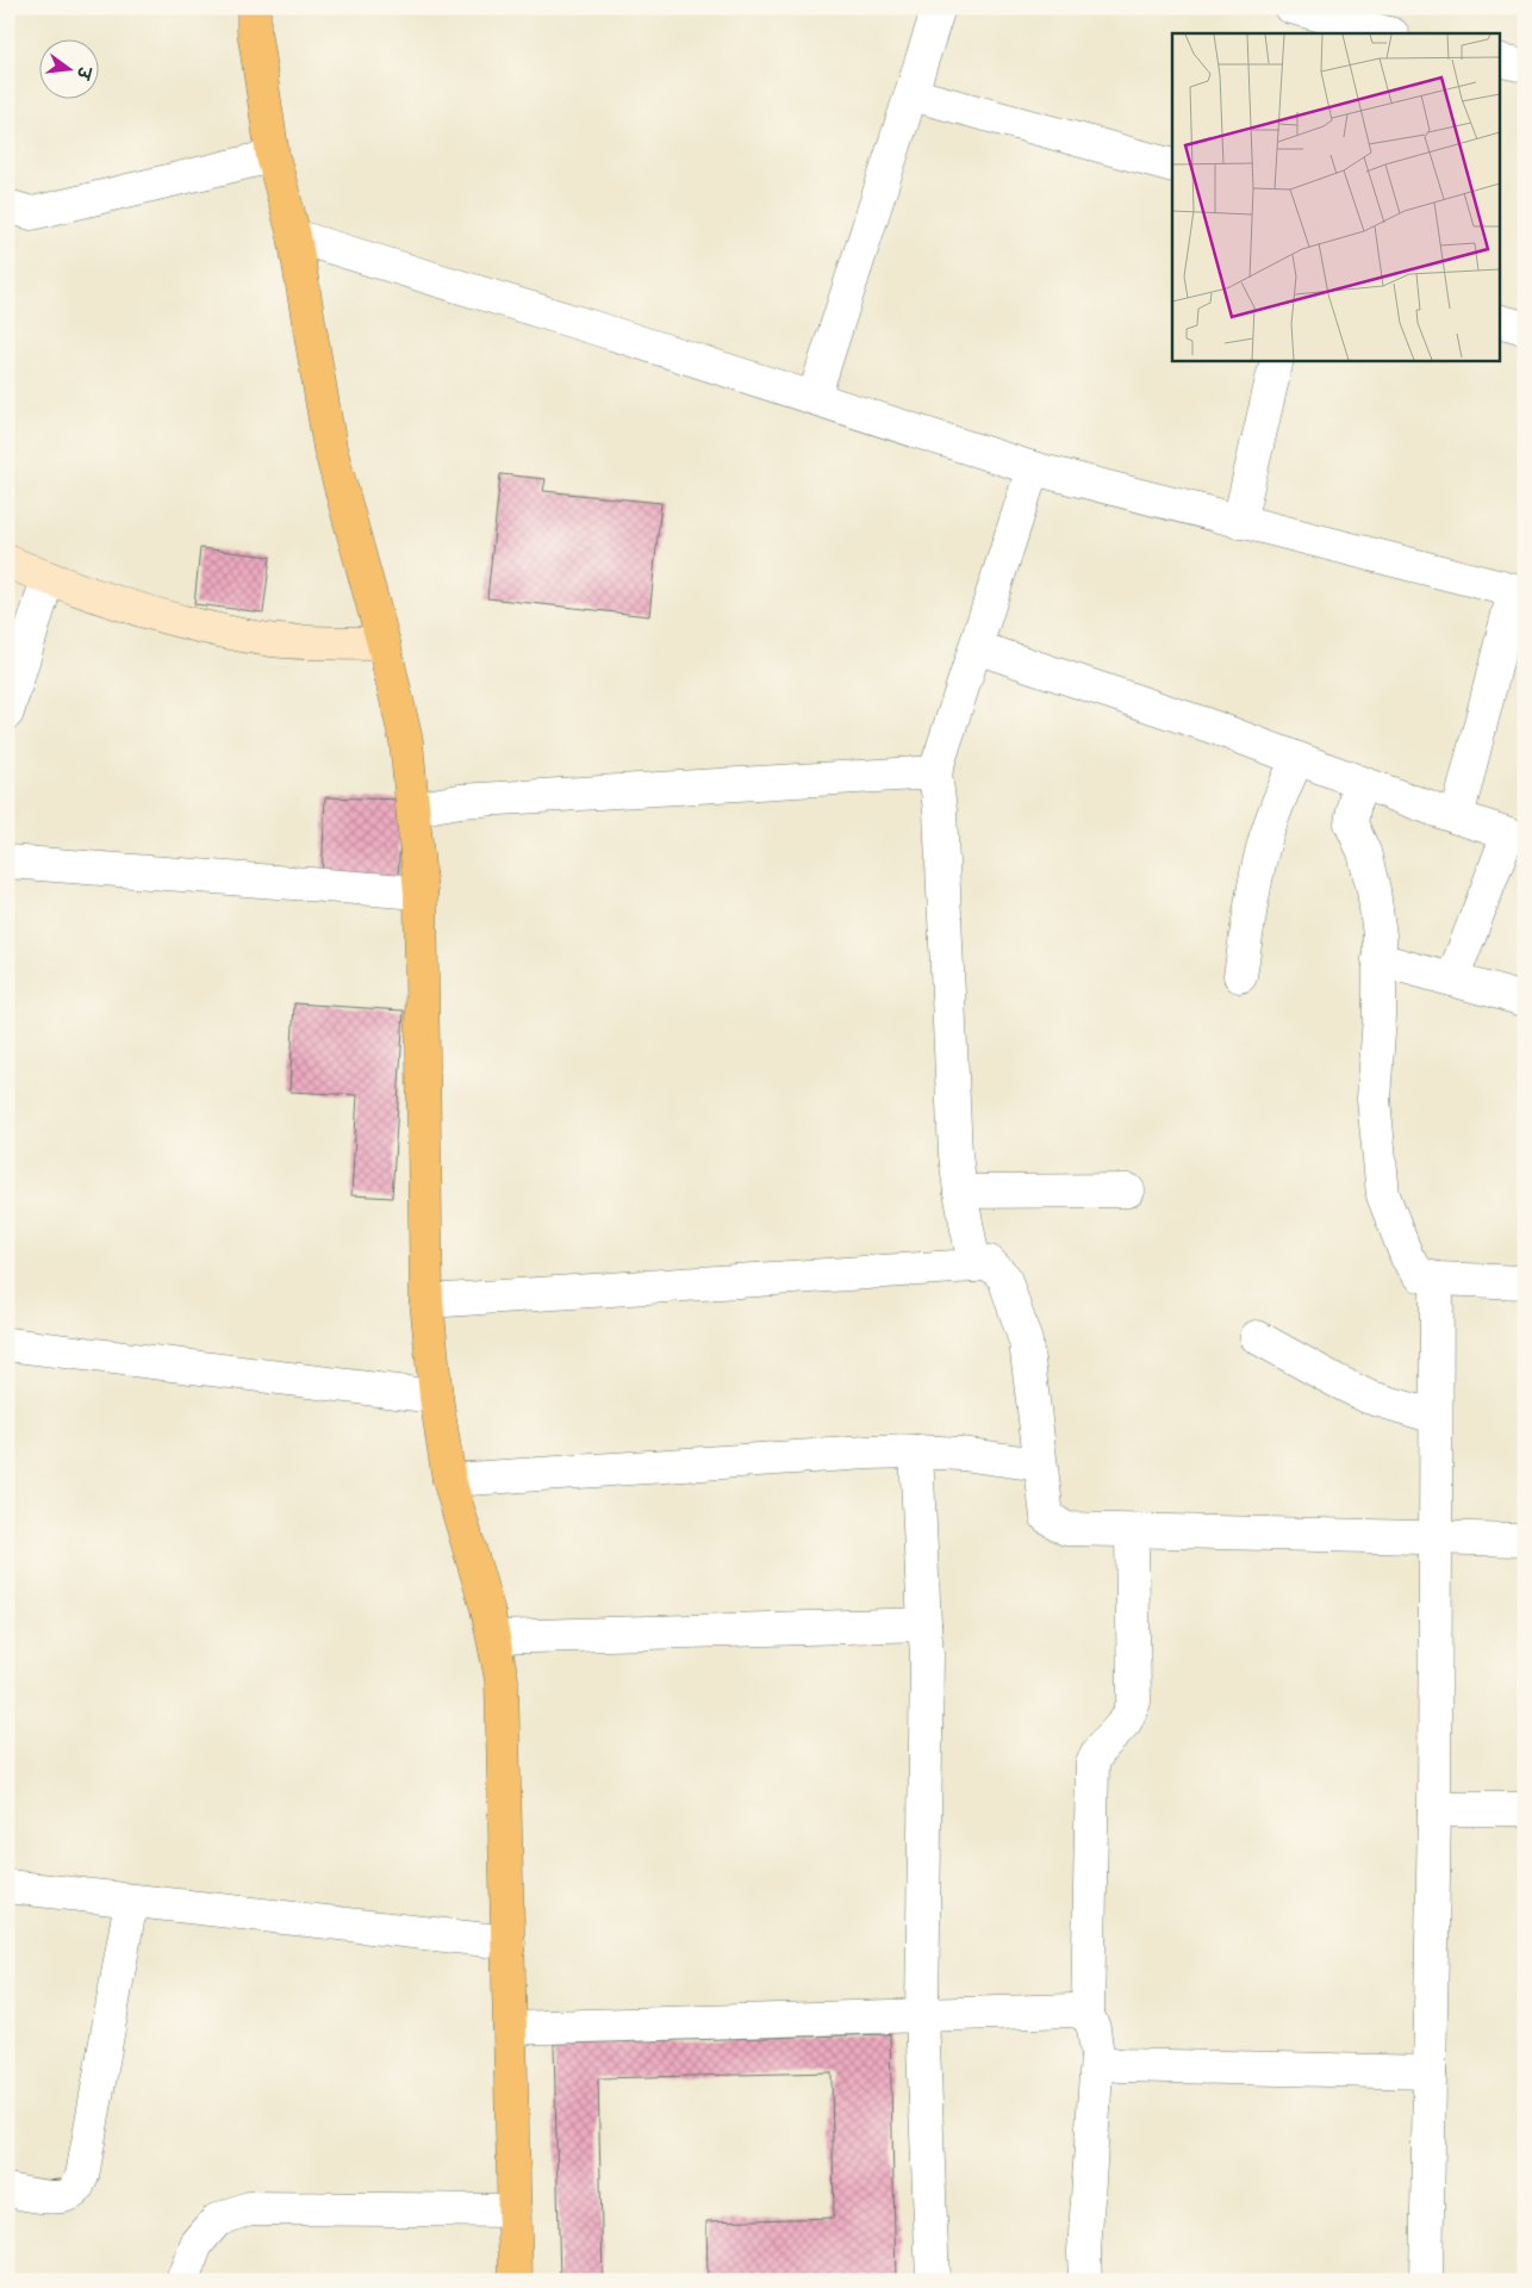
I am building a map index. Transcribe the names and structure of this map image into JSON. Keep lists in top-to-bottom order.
{
  "north": "right"
}
